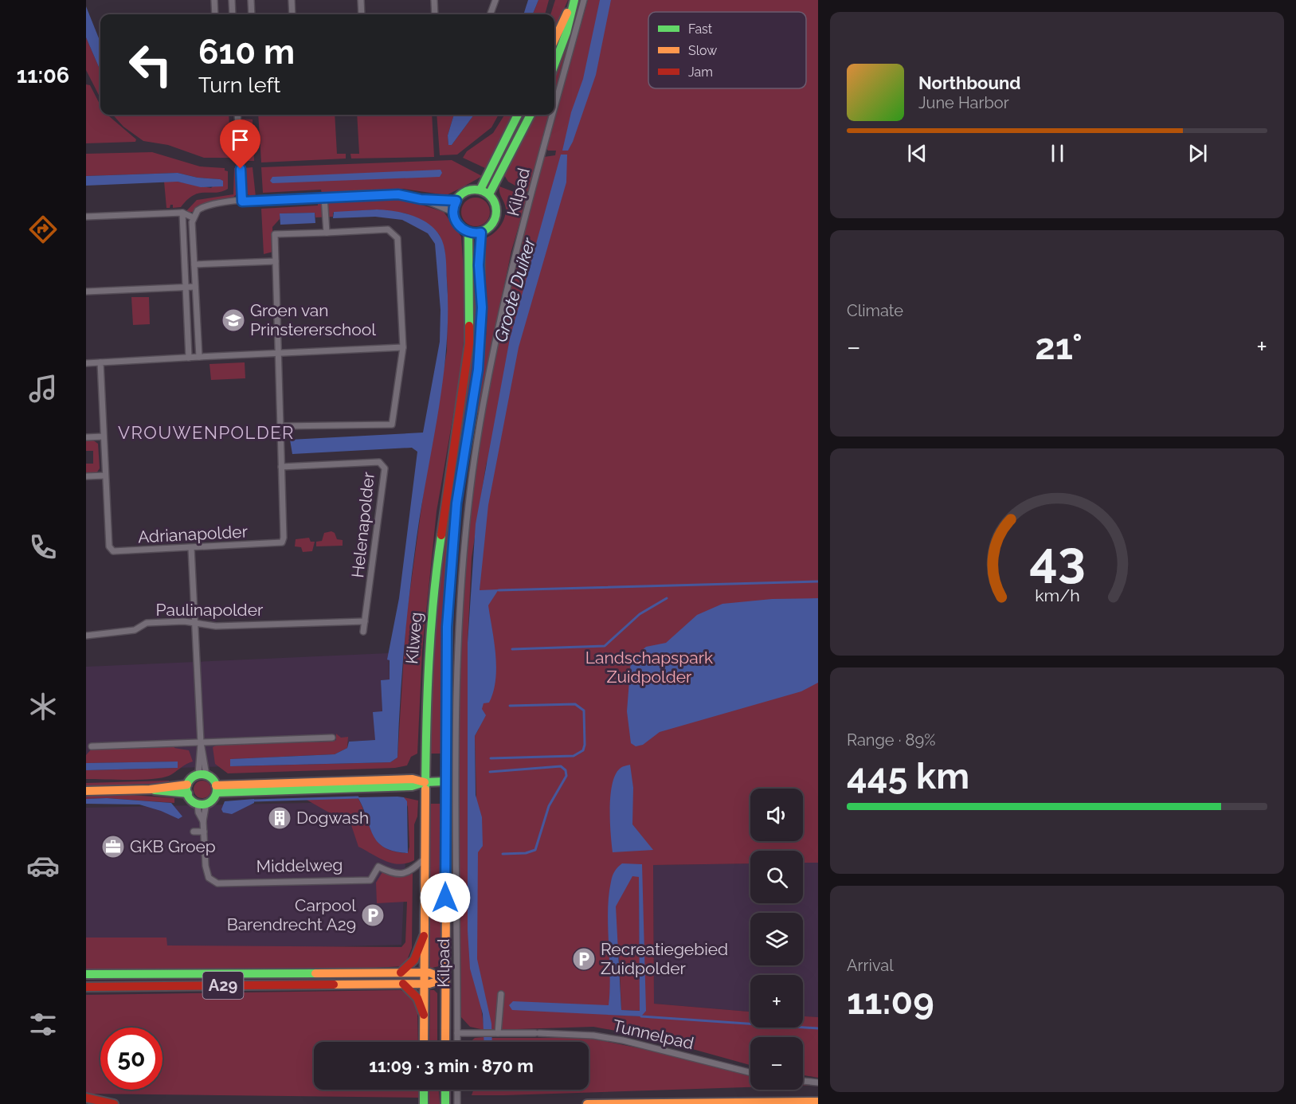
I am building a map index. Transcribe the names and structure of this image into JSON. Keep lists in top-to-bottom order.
{
  "streets": {
    "main road": ["Kilweg", "A29"],
    "street": [
      "Kilpad",
      "Helenapolder",
      "Adrianapolder",
      "Paulinapolder",
      "Middelweg",
      "Tunnelpad"
    ]
  },
  "crossings": [
    ["Kilpad", "Tunnelpad"],
    ["Helenapolder", "Adrianapolder"],
    ["Helenapolder", "Paulinapolder"],
    ["Kilweg", "Middelweg"],
    ["Kilweg", "A29"]
  ],
  "districts": ["VROUWENPOLDER"],
  "water": ["Groote Duiker"],
  "parks": ["Landschapspark Zuidpolder"],
  "places": {
    "school or university": ["Groen van Prinstererschool"],
    "building": ["Dogwash"],
    "office": ["GKB Groep"],
    "parking": ["Carpool Barendrecht A29", "Recreatiegebied Zuidpolder"]
  },
  "legend": ["Fast", "Slow", "Jam"],
  "page": {
    "tabs": "11:06",
    "turn": ["610 m", "Turn left"],
    "song": ["Northbound", "June Harbor"],
    "tile": [
      "Climate",
      ["Range · 89%", "445 km"],
      ["Arrival", "11:09"]
    ],
    "heat": ["−", "21°", "+"],
    "map_buttons": ["+", "−"],
    "limit": "50",
    "trip": "11:09 · 3 min · 870 m",
    "gauge": ["43", "km/h"]
  }
}
